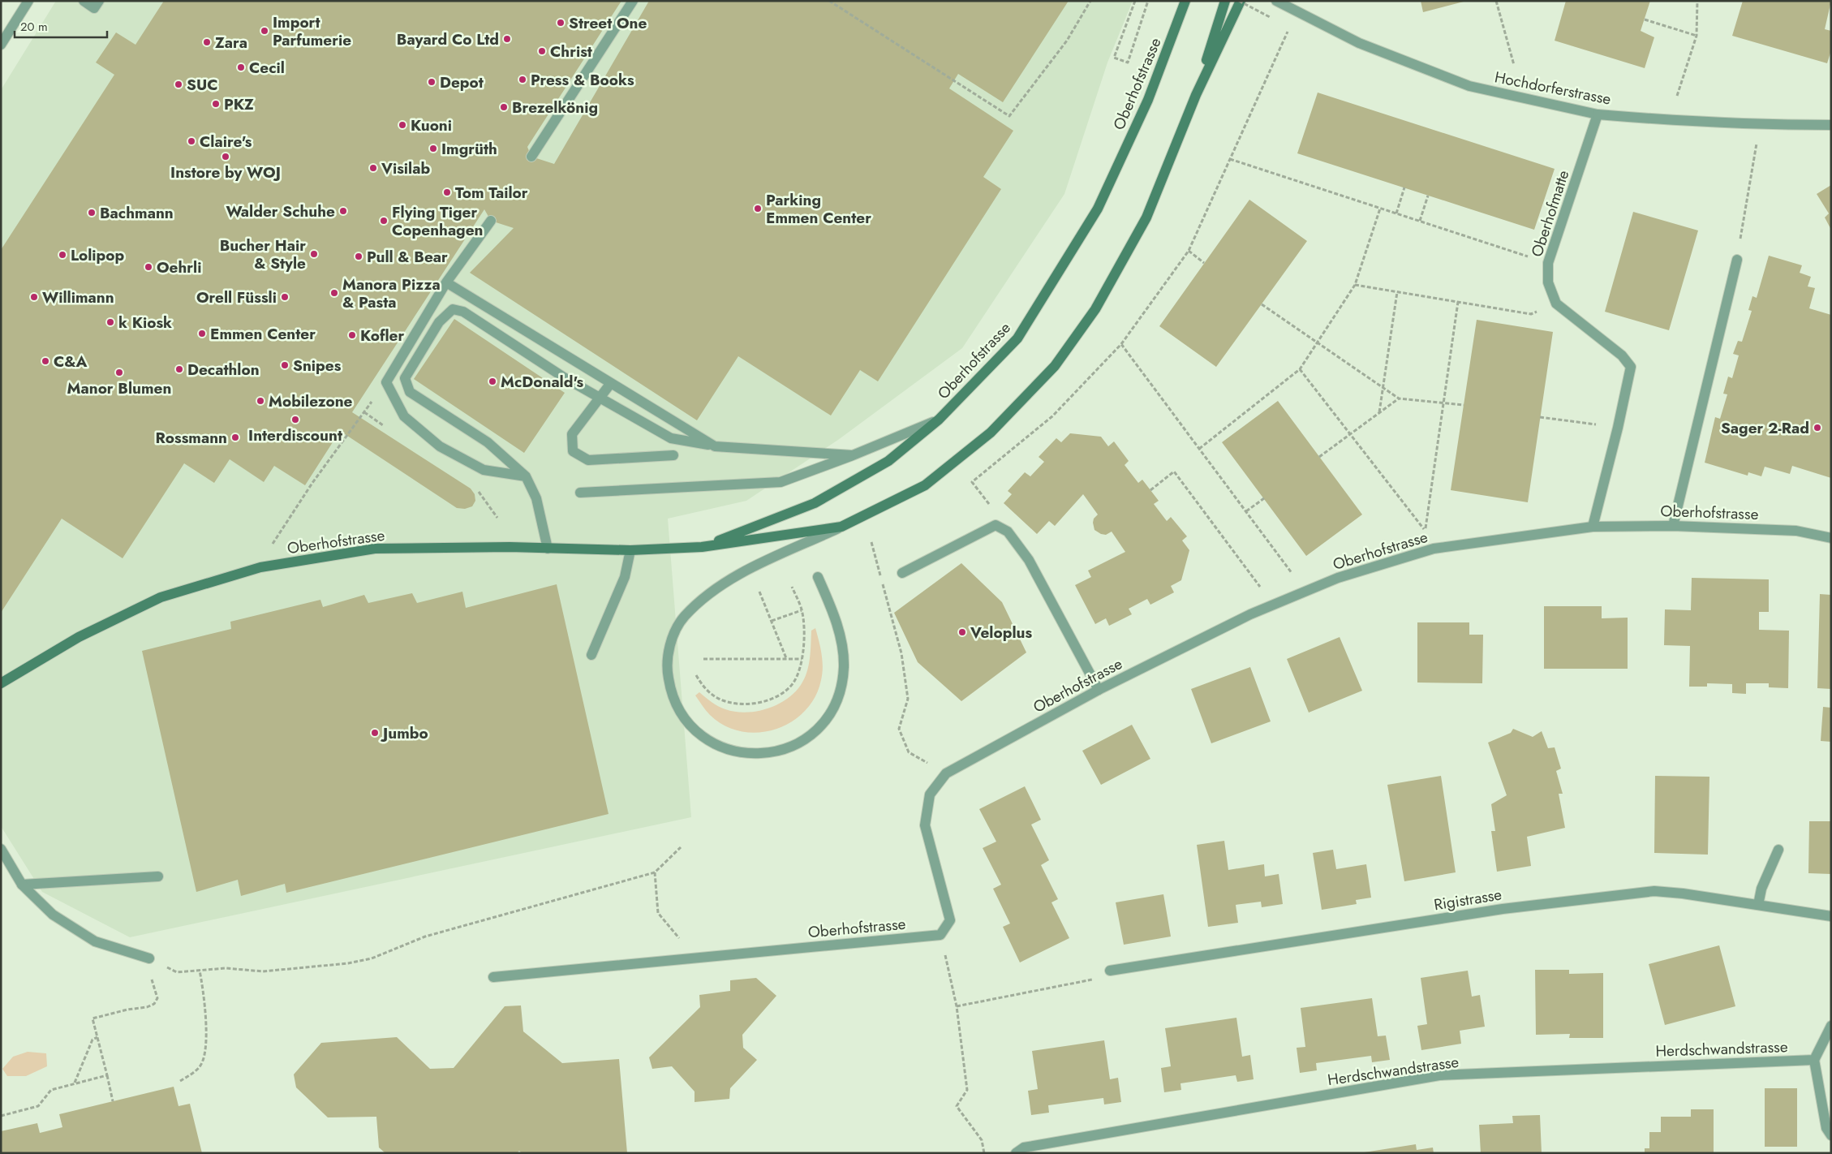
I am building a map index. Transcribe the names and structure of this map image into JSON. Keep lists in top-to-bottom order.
{
  "streets": {
    "street": [
      "Oberhofstrasse",
      "Hochdorferstrasse",
      "Oberhofmatte",
      "Rigistrasse",
      "Herdschwandstrasse"
    ]
  },
  "crossings": [
    ["Hochdorferstrasse", "Oberhofmatte"]
  ],
  "places": [
    "Street One",
    "Import Parfumerie",
    "Bayard Co Ltd",
    "Zara",
    "Christ",
    "Cecil",
    "Press & Books",
    "Depot",
    "SUC",
    "PKZ",
    "Brezelkönig",
    "Kuoni",
    "Claire's",
    "Imgrüth",
    "Instore by WOJ",
    "Visilab",
    "Tom Tailor",
    "Parking Emmen Center",
    "Walder Schuhe",
    "Bachmann",
    "Flying Tiger Copenhagen",
    "Bucher Hair & Style",
    "Lolipop",
    "Pull & Bear",
    "Oehrli",
    "Manora Pizza & Pasta",
    "Willimann",
    "Orell Füssli",
    "k Kiosk",
    "Emmen Center",
    "Kofler",
    "C&A",
    "Snipes",
    "Decathlon",
    "Manor Blumen",
    "McDonald's",
    "Mobilezone",
    "Interdiscount",
    "Sager 2-Rad",
    "Rossmann",
    "Veloplus",
    "Jumbo"
  ],
  "scale_bar": "20 m"
}
